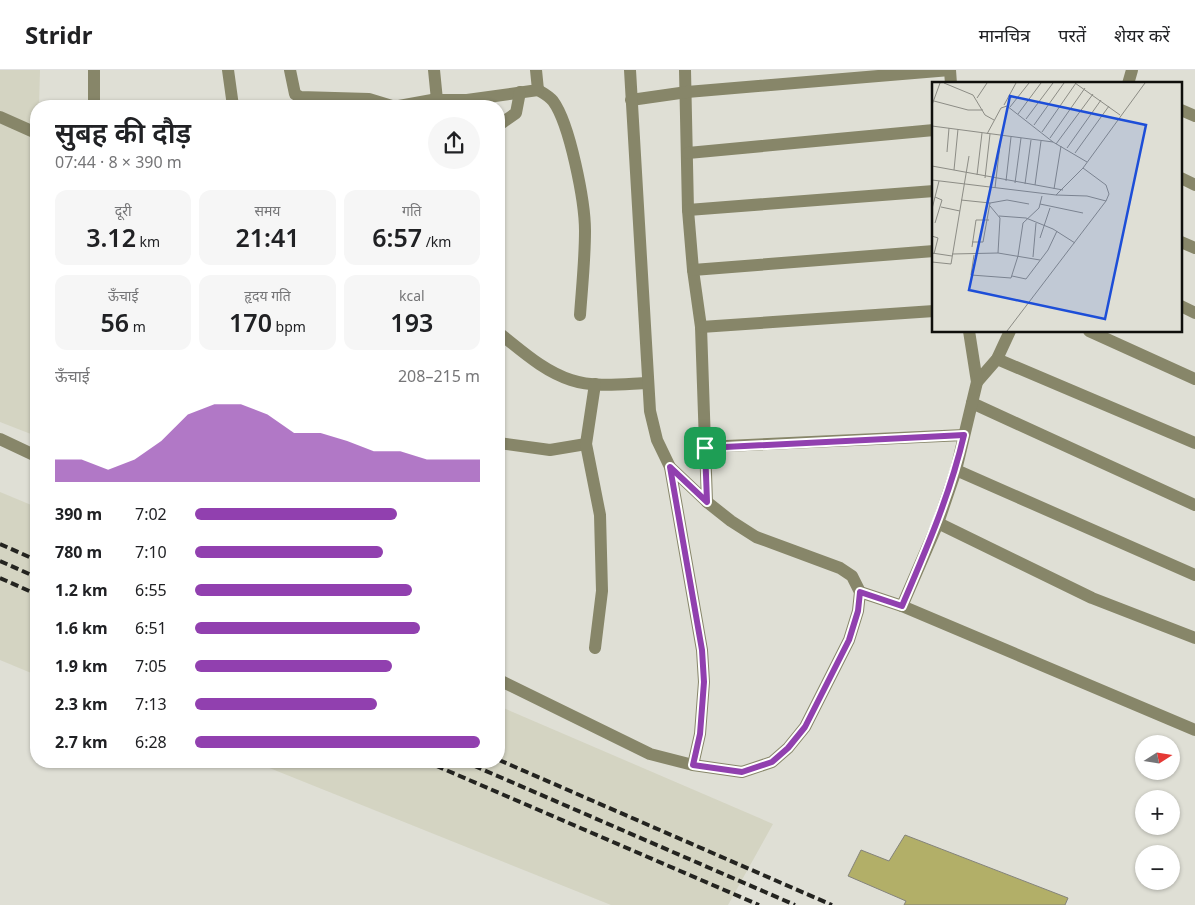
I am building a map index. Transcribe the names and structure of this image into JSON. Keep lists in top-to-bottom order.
{
  "north": "right",
  "page": {
    "header": "Stridr",
    "nav": ["मानचित्र", "परतें", "शेयर करें"],
    "heading": ["सुबह की दौड़", "07:44 · 8 × 390 m"],
    "stats": [
      ["दूरी", "3.12 km"],
      ["समय", "21:41"],
      ["गति", "6:57 /km"],
      ["ऊँचाई", "56 m"],
      ["हृदय गति", "170 bpm"],
      ["kcal", "193"]
    ],
    "chart": ["ऊँचाई", "208–215 m"],
    "list": [
      {
        "name": "390 m",
        "note": "7:02"
      },
      {
        "name": "780 m",
        "note": "7:10"
      },
      {
        "name": "1.2 km",
        "note": "6:55"
      },
      {
        "name": "1.6 km",
        "note": "6:51"
      },
      {
        "name": "1.9 km",
        "note": "7:05"
      },
      {
        "name": "2.3 km",
        "note": "7:13"
      },
      {
        "name": "2.7 km",
        "note": "6:28"
      }
    ],
    "map_buttons": ["+", "−"]
  }
}
